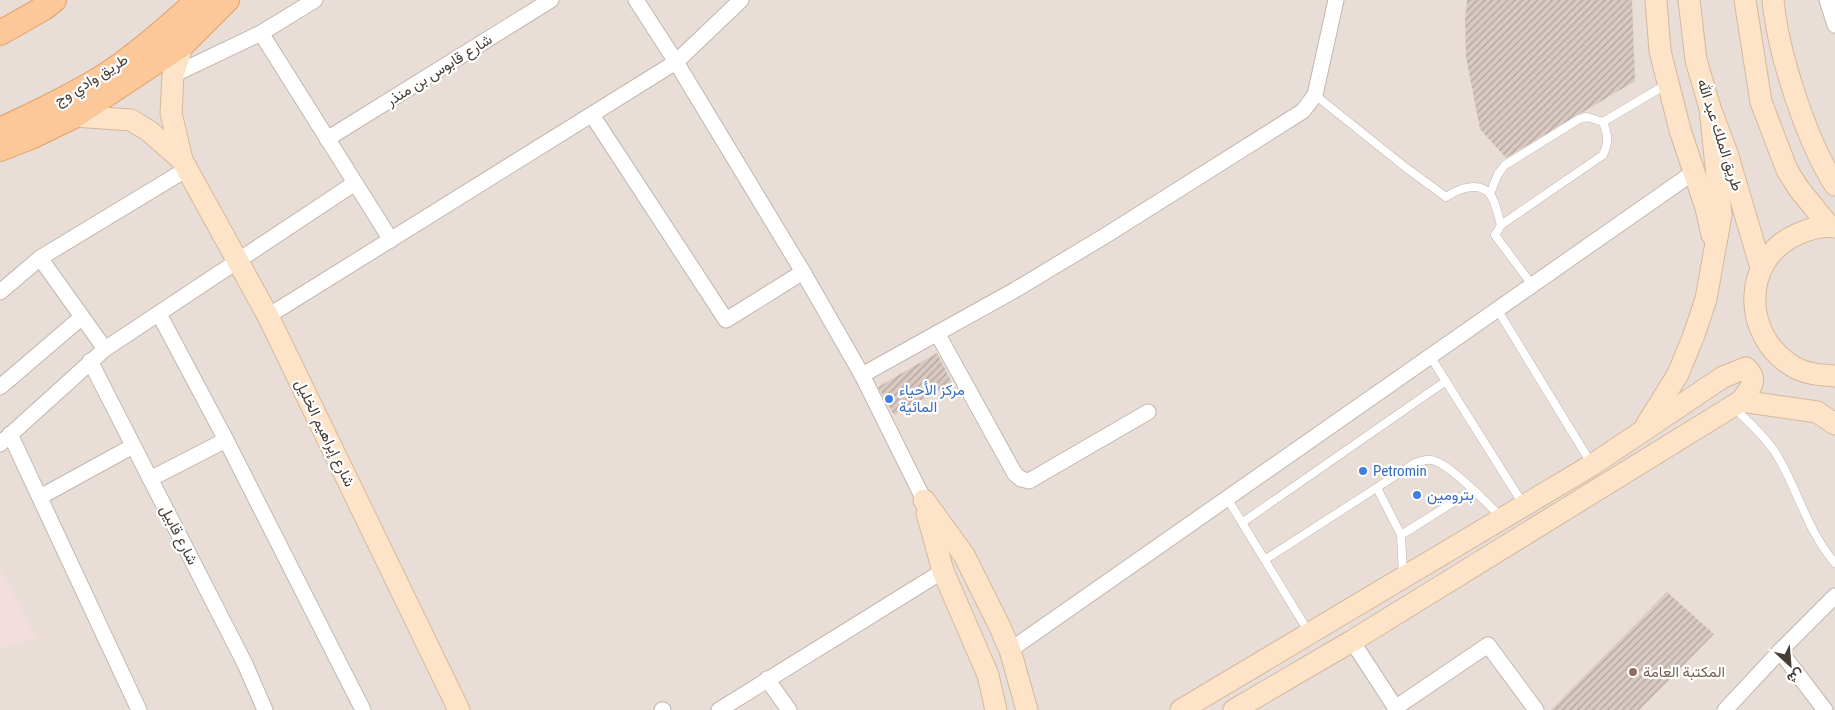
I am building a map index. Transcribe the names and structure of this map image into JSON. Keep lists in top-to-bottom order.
{
  "streets": {
    "main road": ["طريق وادي وج"],
    "street": [
      "شارع قابوس بن منذر",
      "طريق الملك عبد الله",
      "شارع إبراهيم الخليل",
      "شارع قابيل"
    ]
  },
  "places": [
    "مركز الأحياء المائية",
    "Petromin",
    "بترومين",
    "المكتبة العامة"
  ],
  "north": "bottom right"
}
